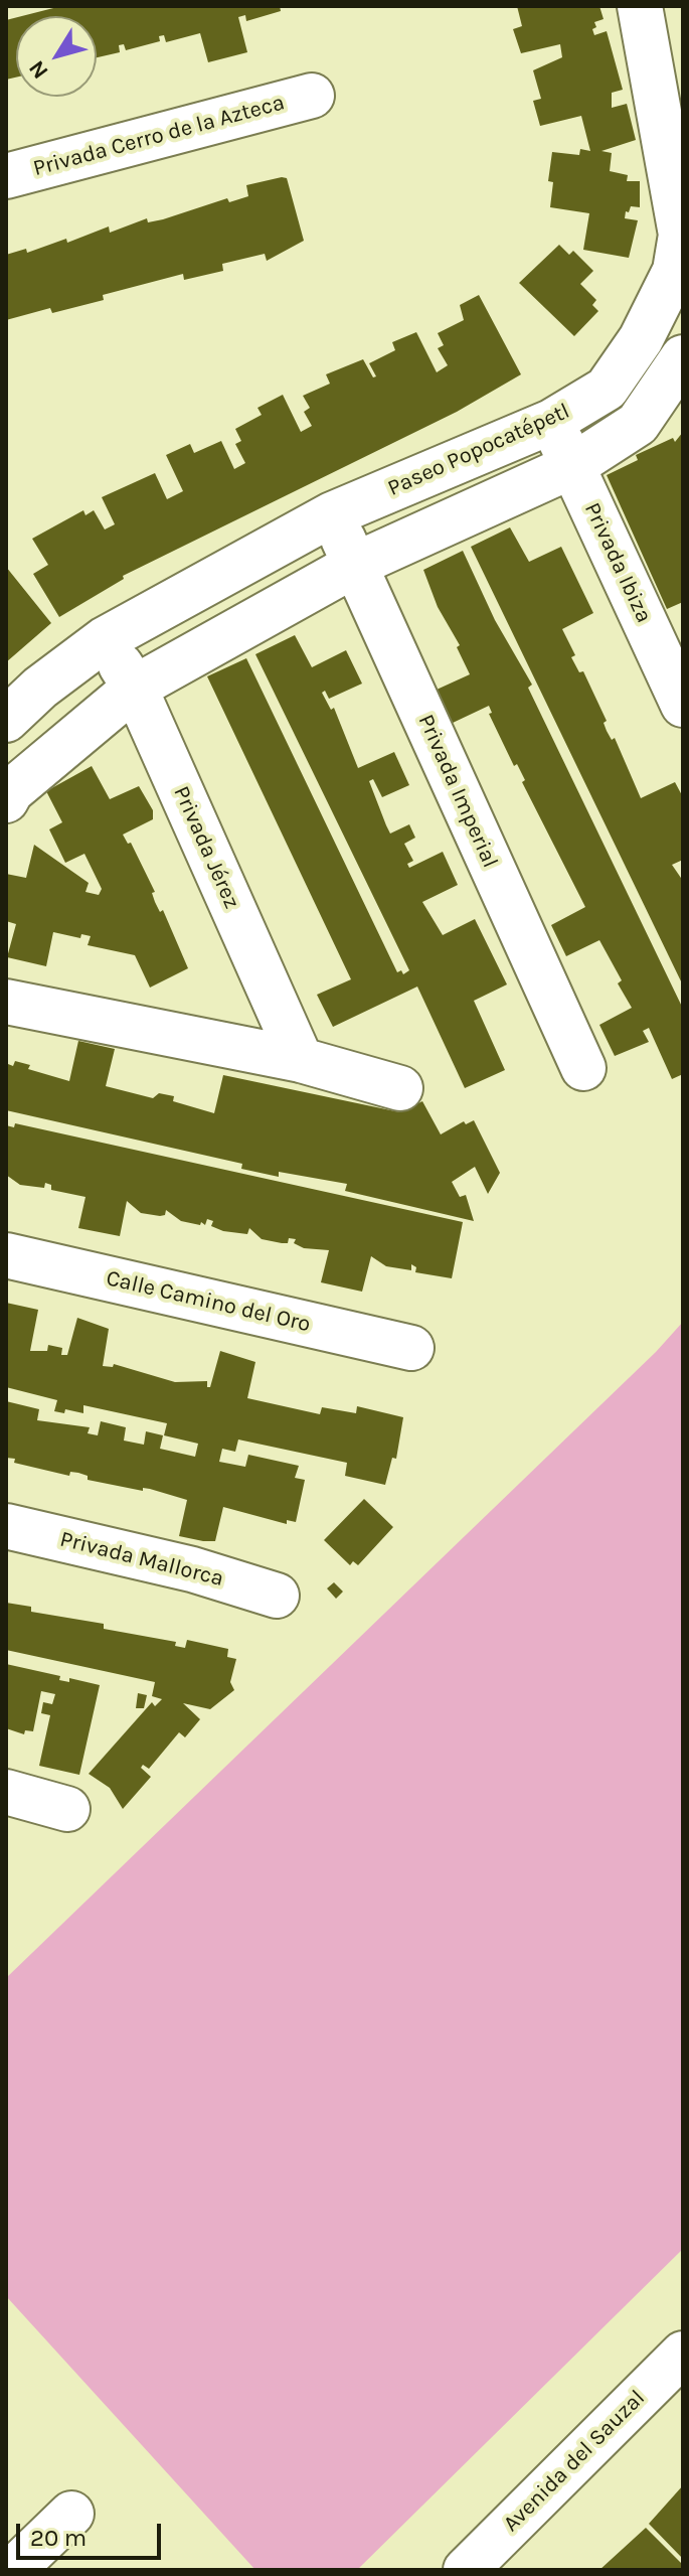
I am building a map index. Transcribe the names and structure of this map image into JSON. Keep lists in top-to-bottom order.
{
  "streets": {
    "street": [
      "Privada Cerro de la Azteca",
      "Paseo Popocatépetl",
      "Privada Ibiza",
      "Privada Imperial",
      "Privada Jérez",
      "Calle Camino del Oro",
      "Privada Mallorca",
      "Avenida del Sauzal"
    ]
  },
  "crossings": [
    ["Paseo Popocatépetl", "Privada Ibiza"],
    ["Paseo Popocatépetl", "Privada Imperial"],
    ["Paseo Popocatépetl", "Privada Jérez"]
  ],
  "scale_bar": "20 m",
  "north": "bottom left"
}
